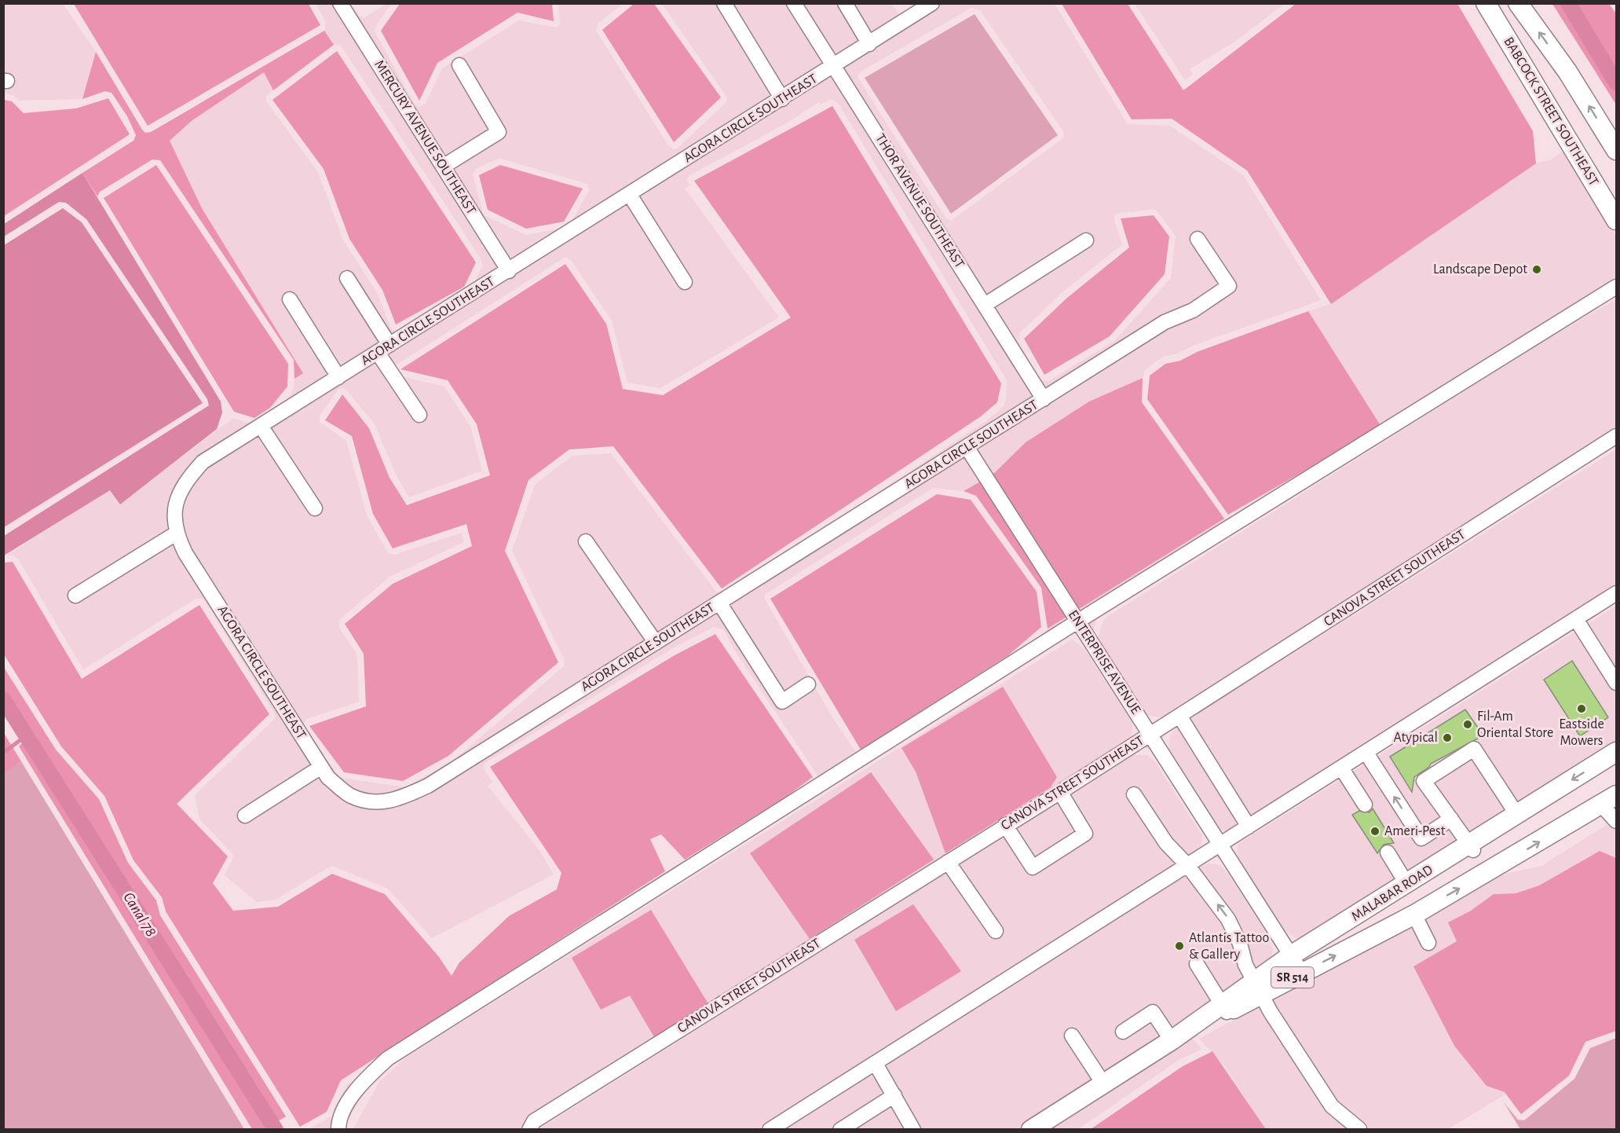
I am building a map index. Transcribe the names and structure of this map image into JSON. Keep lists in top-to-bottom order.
{
  "streets": {
    "main road": ["BABCOCK STREET SOUTHEAST", "MALABAR ROAD", "SR 514"],
    "street": [
      "AGORA CIRCLE SOUTHEAST",
      "MERCURY AVENUE SOUTHEAST",
      "THOR AVENUE SOUTHEAST",
      "CANOVA STREET SOUTHEAST",
      "ENTERPRISE AVENUE"
    ]
  },
  "crossings": [
    ["AGORA CIRCLE SOUTHEAST", "MERCURY AVENUE SOUTHEAST"],
    ["AGORA CIRCLE SOUTHEAST", "THOR AVENUE SOUTHEAST"],
    ["AGORA CIRCLE SOUTHEAST", "ENTERPRISE AVENUE"],
    ["CANOVA STREET SOUTHEAST", "ENTERPRISE AVENUE"],
    ["ENTERPRISE AVENUE", "MALABAR ROAD"]
  ],
  "water": ["Canal 78"],
  "places": [
    "Landscape Depot",
    "Eastside Mowers",
    "Fil-Am Oriental Store",
    "Atypical",
    "Ameri-Pest",
    "Atlantis Tattoo & Gallery"
  ]
}
